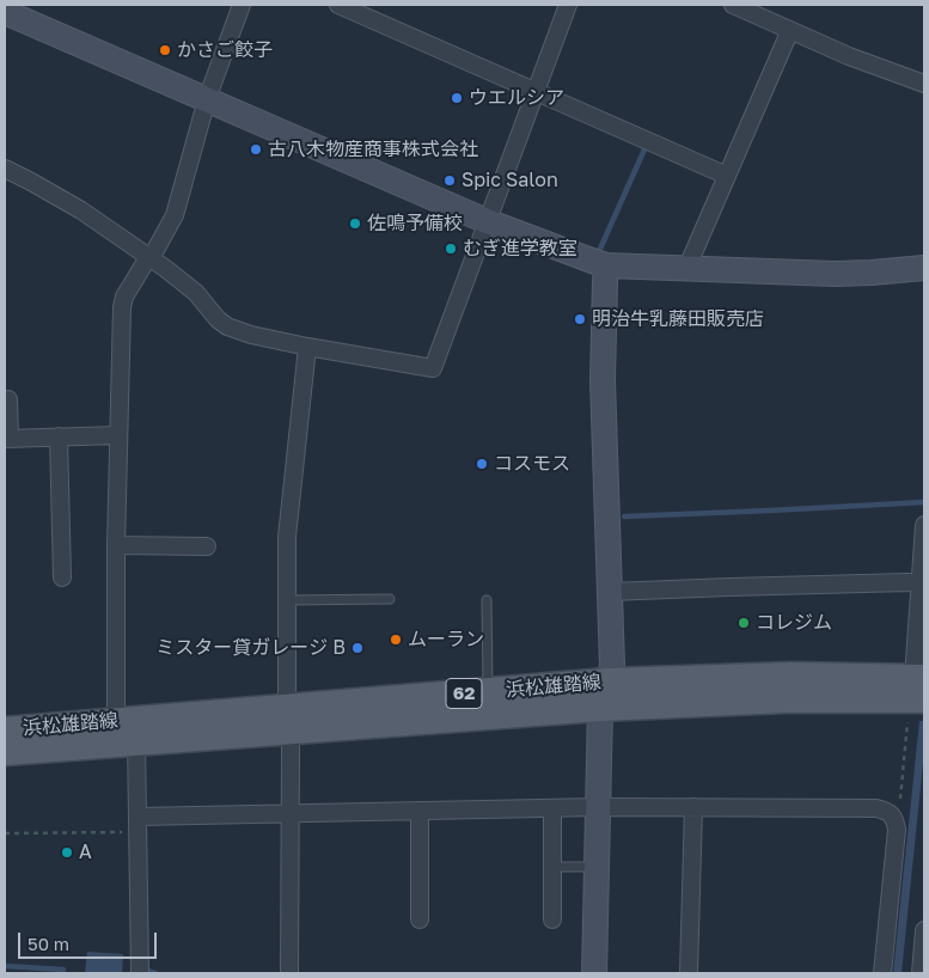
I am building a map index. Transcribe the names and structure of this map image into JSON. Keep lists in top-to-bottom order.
{
  "streets": {
    "main road": ["浜松雄踏線", "62"]
  },
  "places": [
    "かさご餃子",
    "ウエルシア",
    "古八木物産商事株式会社",
    "Spic Salon",
    "佐鳴予備校",
    "むぎ進学教室",
    "明治牛乳藤田販売店",
    "コスモス",
    "コレジム",
    "ムーラン",
    "ミスター貸ガレージ B",
    "A"
  ],
  "scale_bar": "50 m"
}
